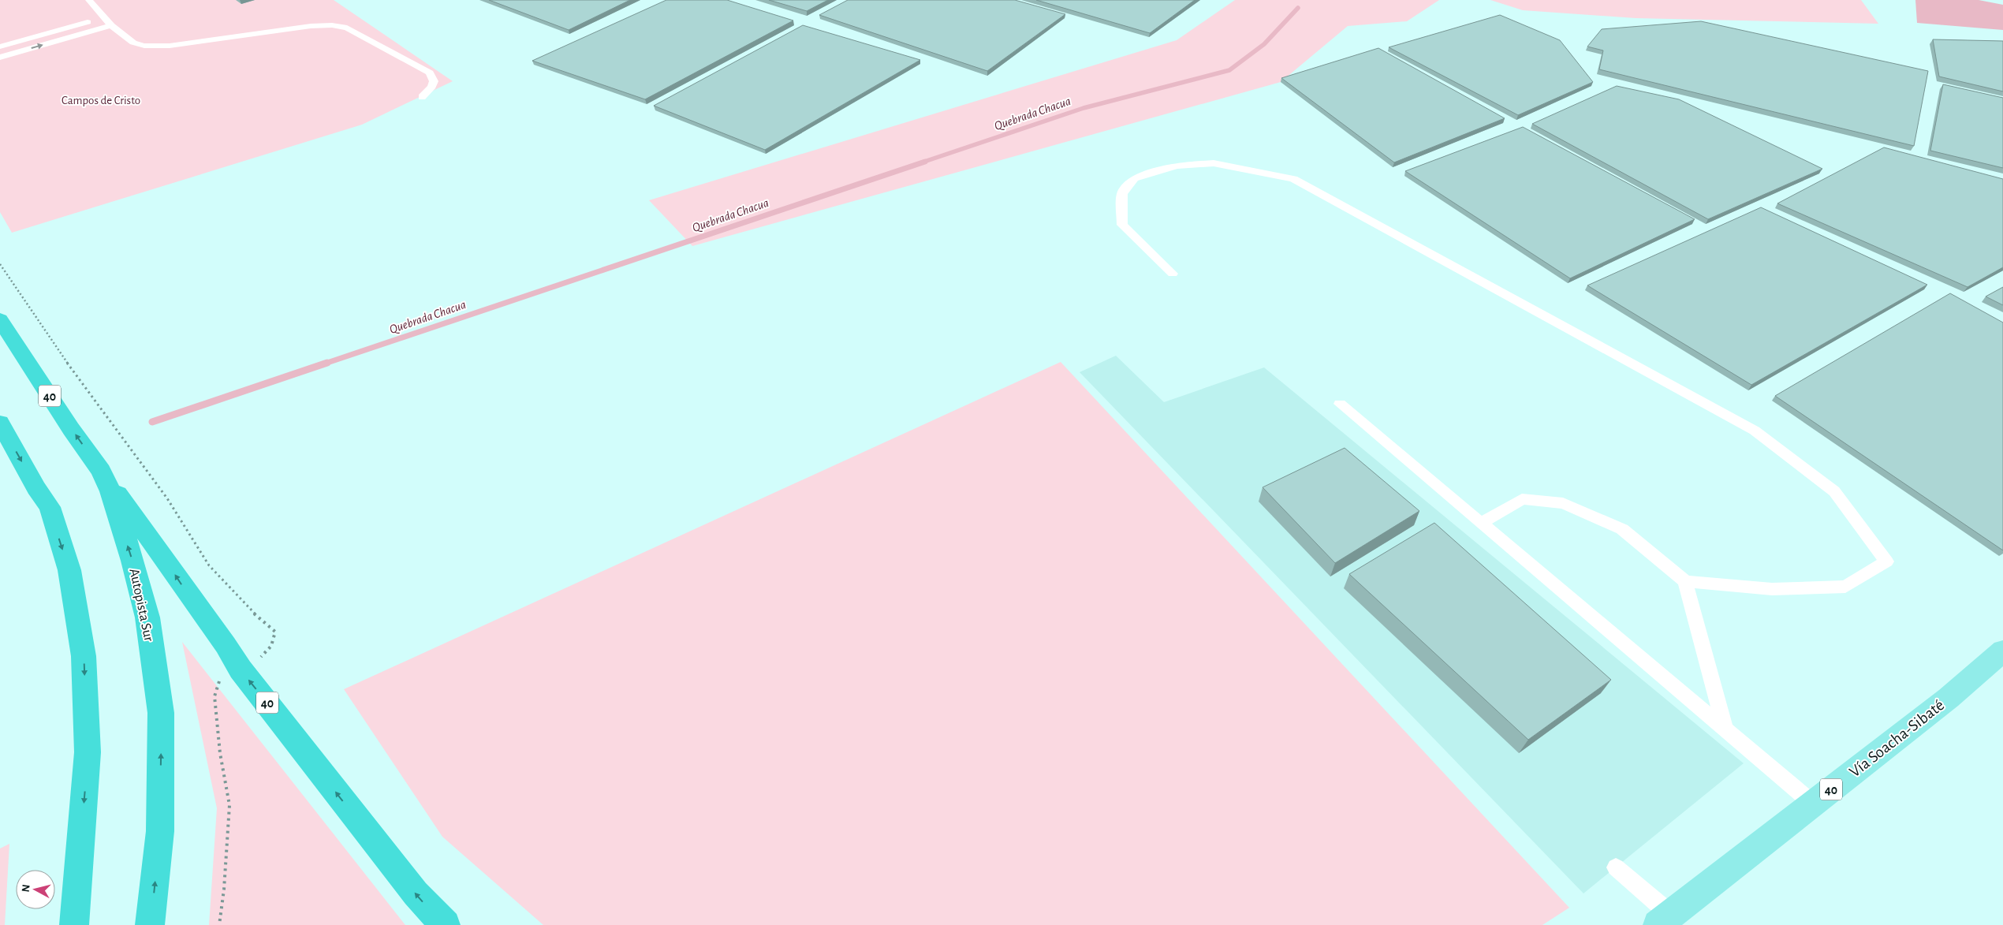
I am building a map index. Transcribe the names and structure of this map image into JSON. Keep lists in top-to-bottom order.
{
  "streets": {
    "highway": ["40", "Autopista Sur"],
    "main road": ["Vía Soacha-Sibaté"]
  },
  "crossings": [
    ["40", "Autopista Sur"]
  ],
  "water": ["Quebrada Chacua"],
  "parks": ["Campos de Cristo"],
  "north": "left"
}
